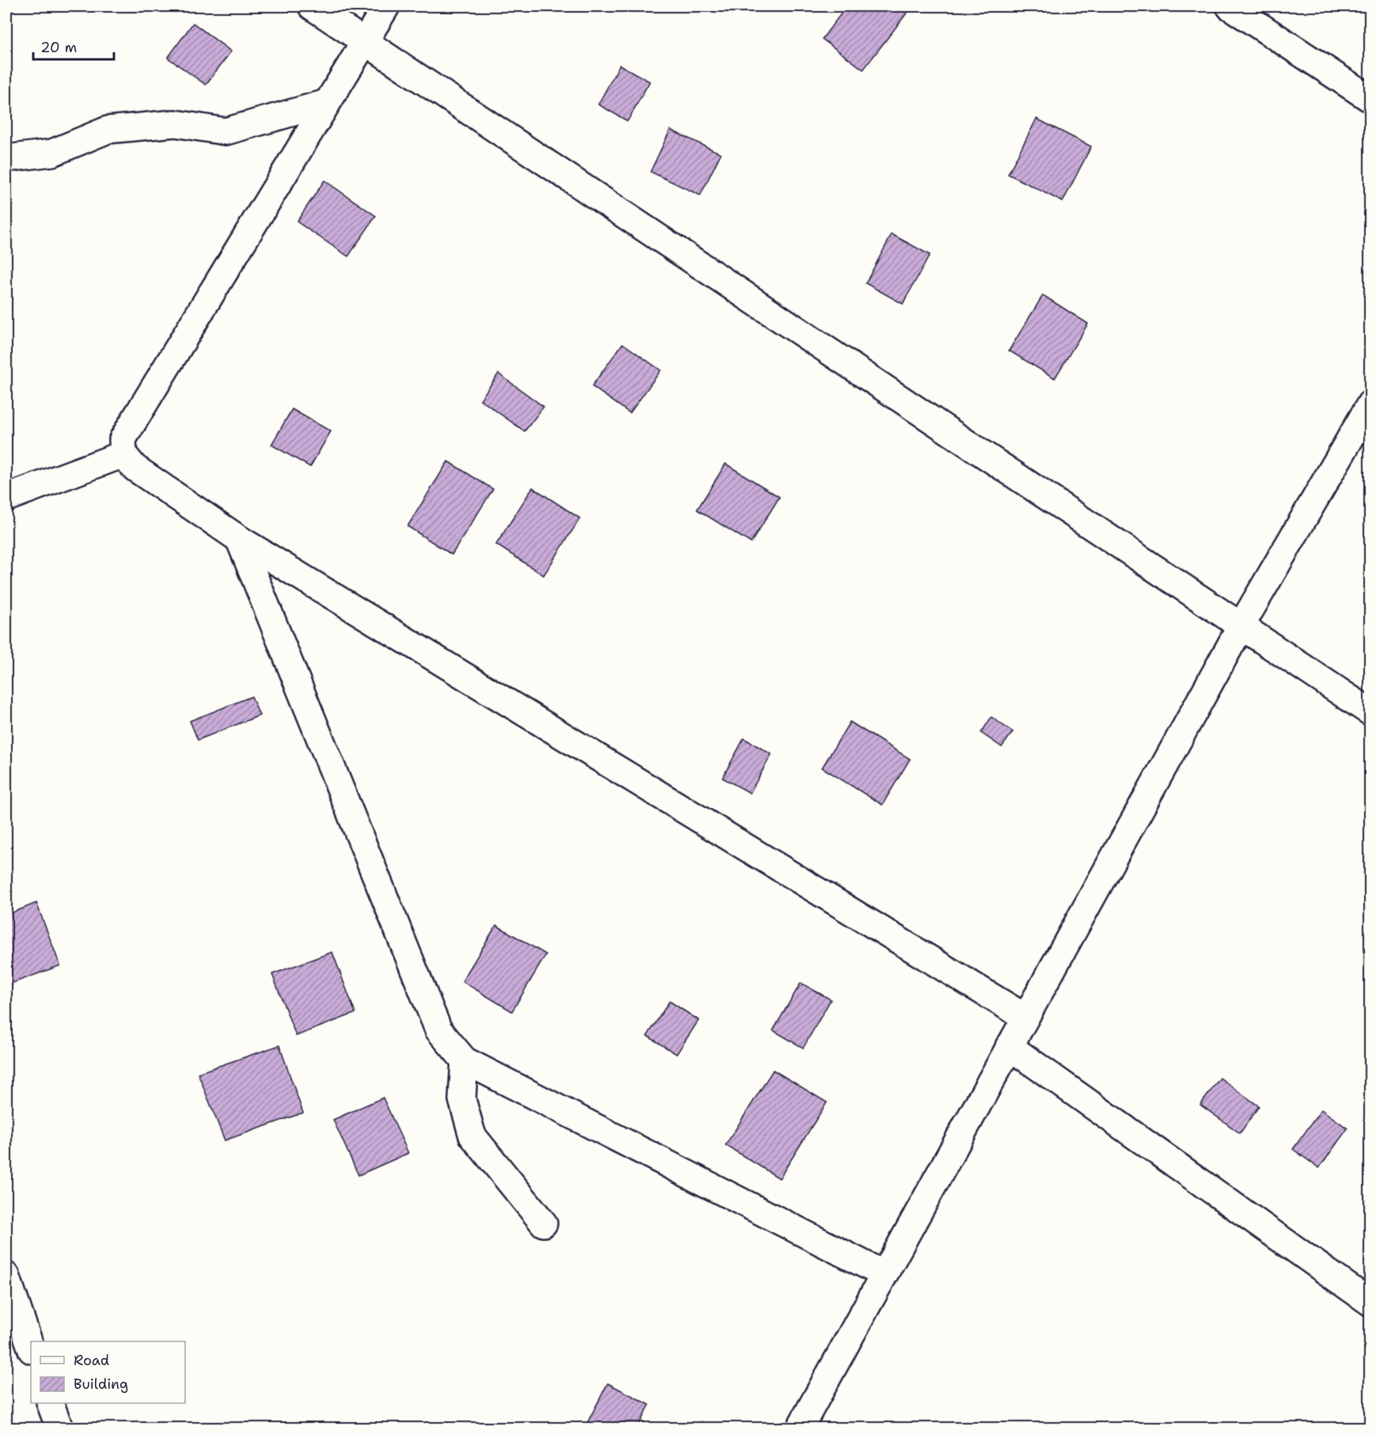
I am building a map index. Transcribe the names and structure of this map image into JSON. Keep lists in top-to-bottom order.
{
  "legend": ["Road", "Building"],
  "scale_bar": "20 m"
}
